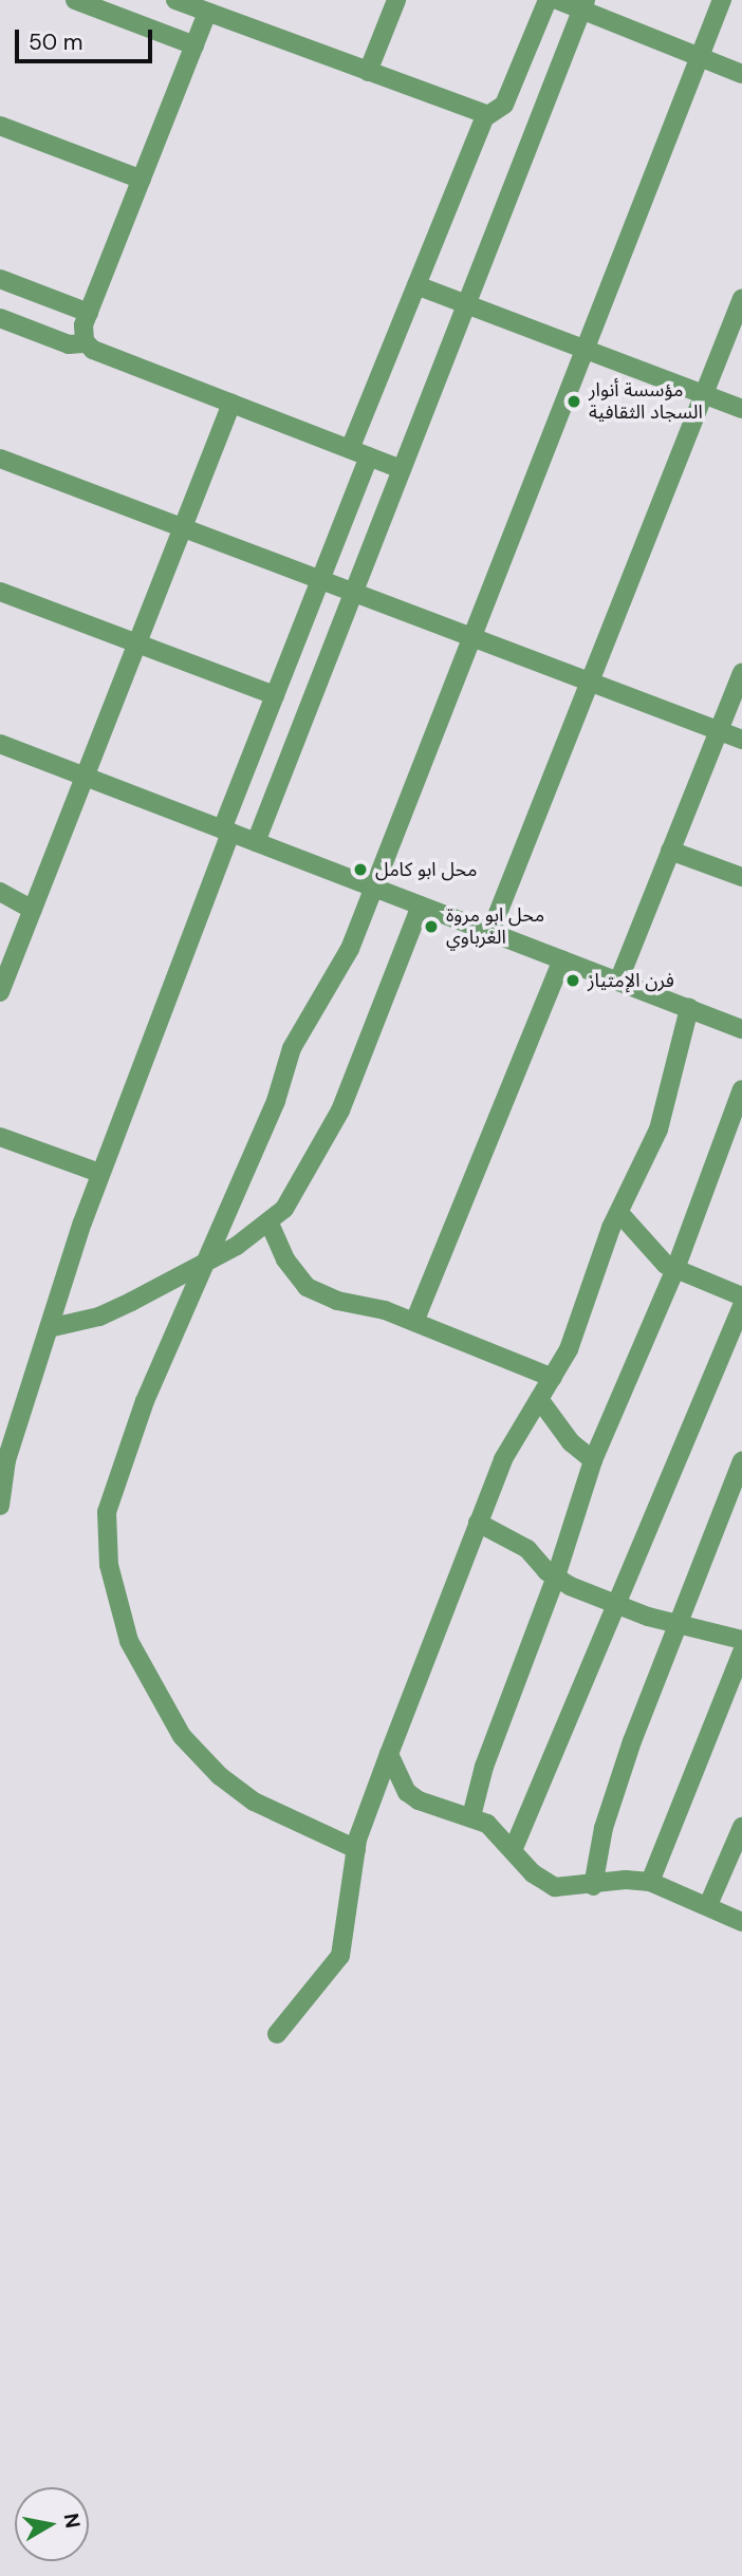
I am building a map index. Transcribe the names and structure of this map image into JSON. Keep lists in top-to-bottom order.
{
  "places": [
    "مؤسسة أنوار السجاد الثقافية",
    "محل ابو كامل",
    "محل ابو مروة الغرباوي",
    "فرن الإمتياز"
  ],
  "scale_bar": "50 m",
  "north": "right"
}
